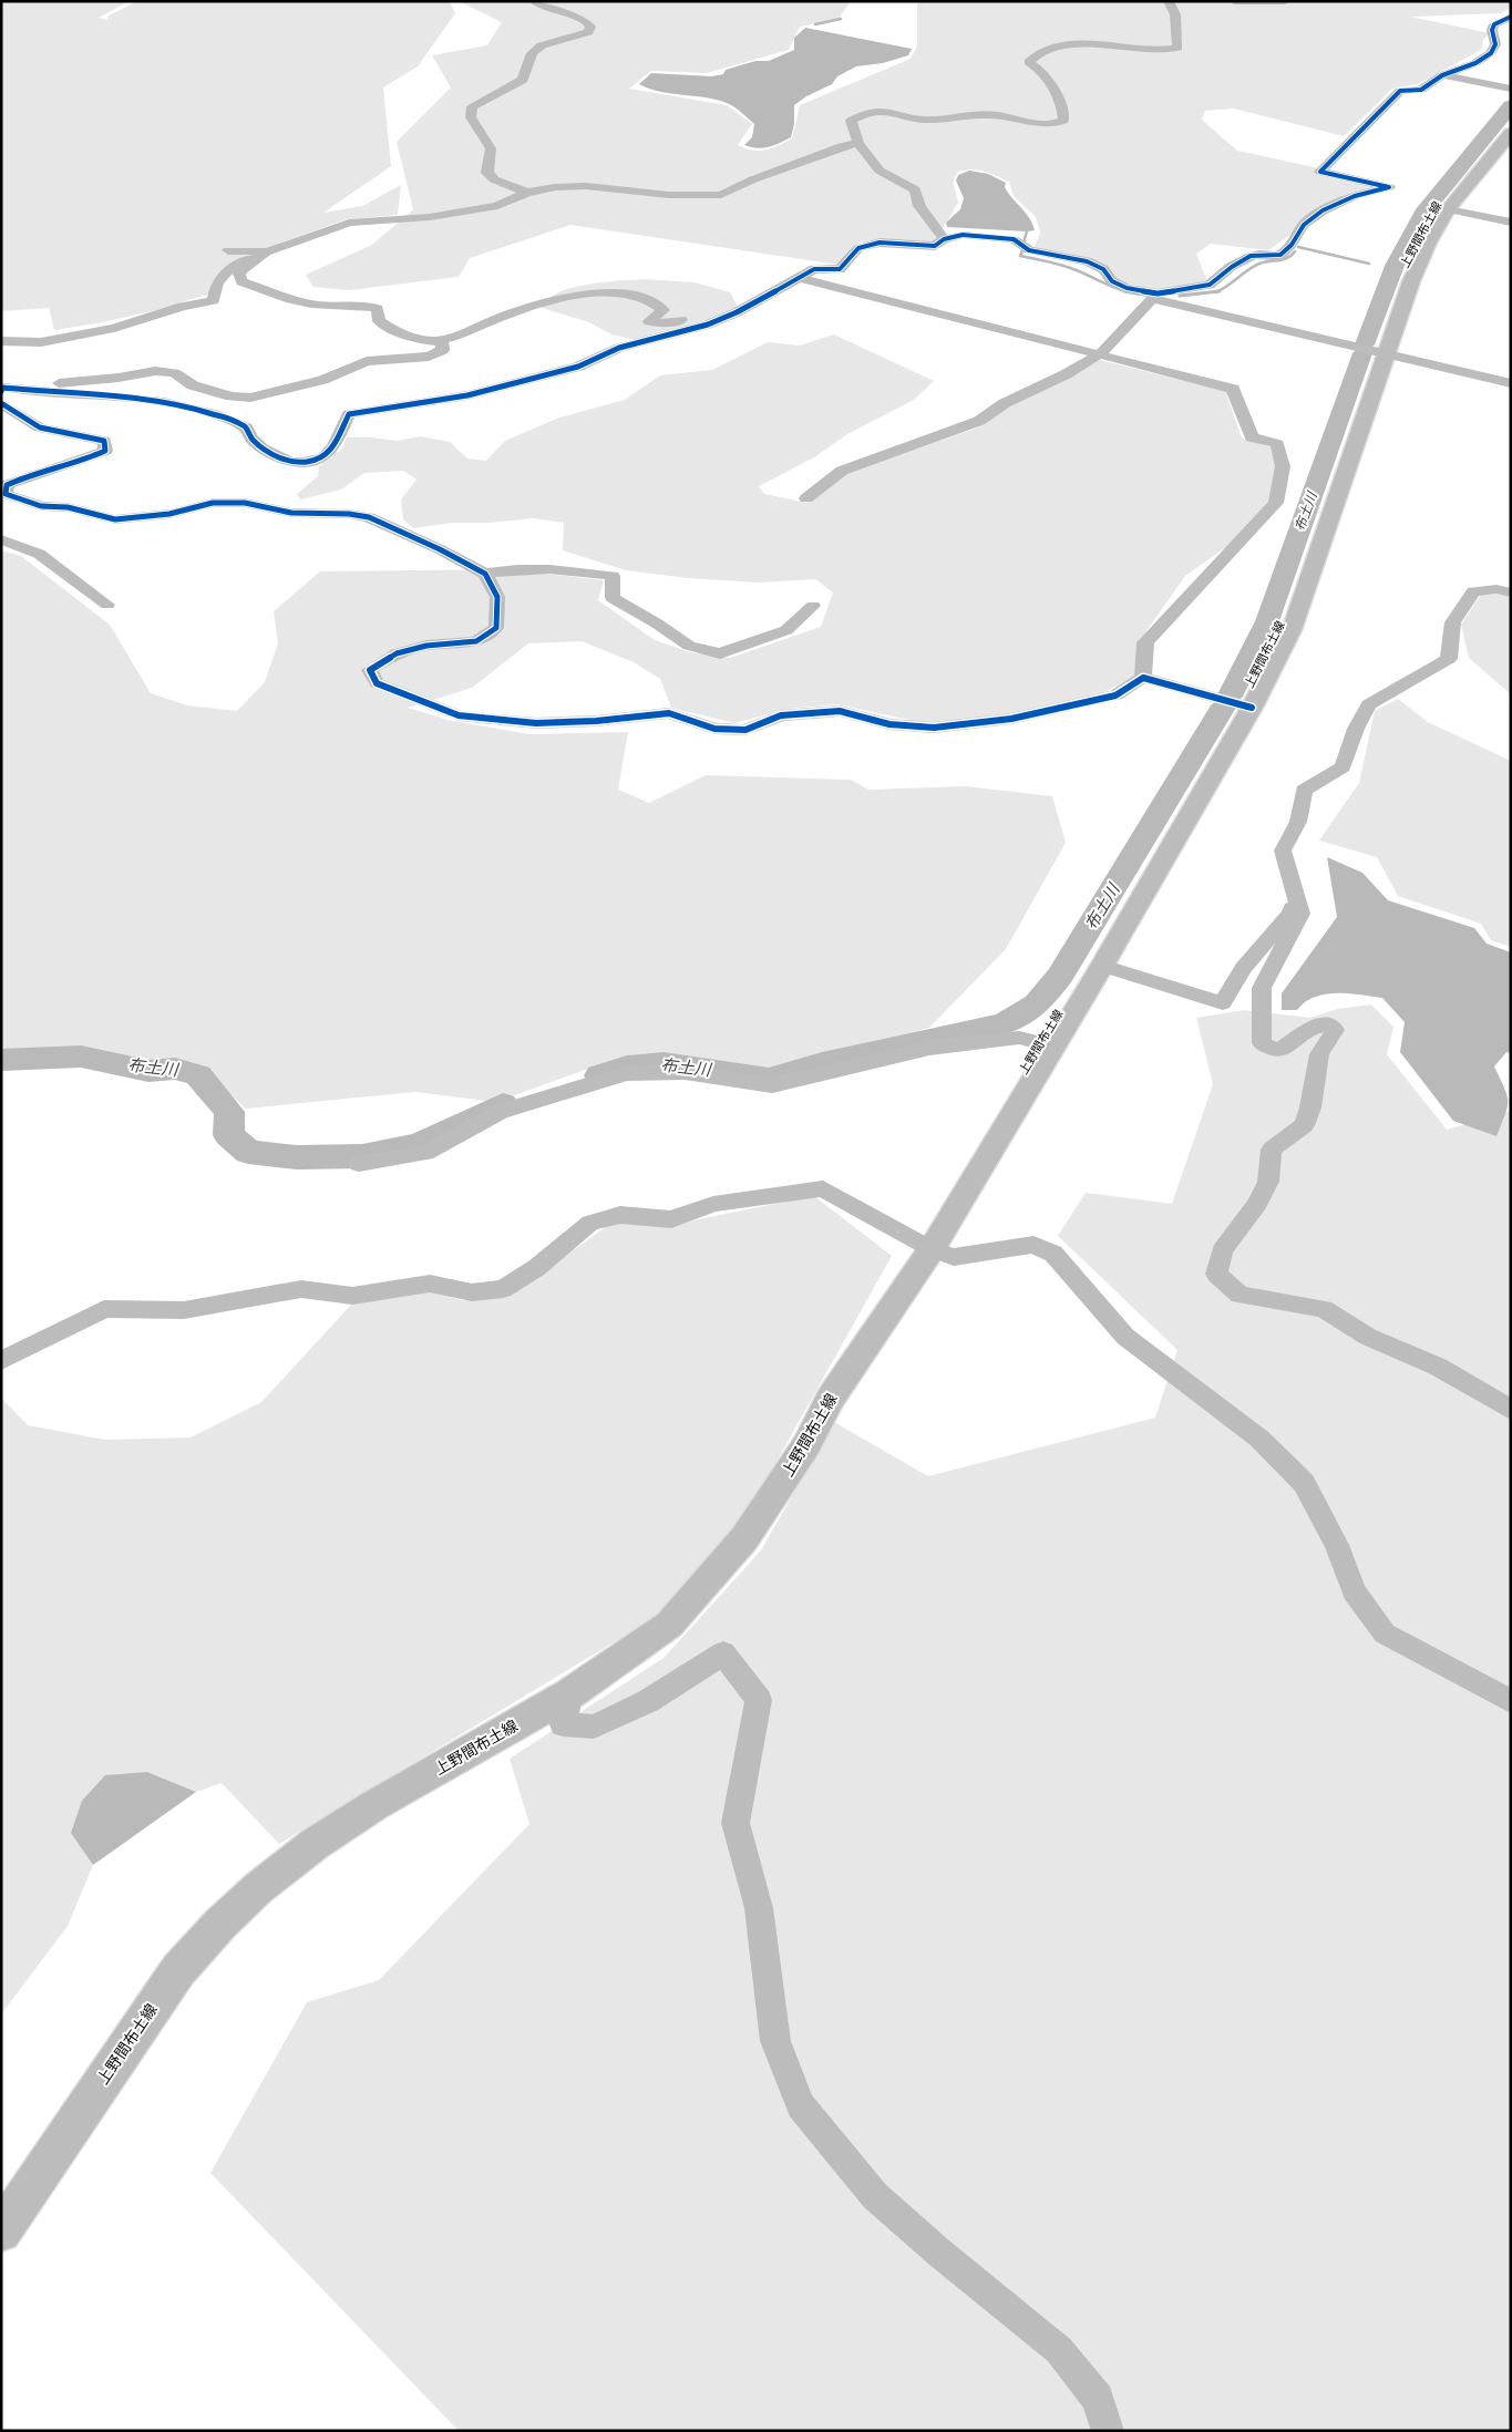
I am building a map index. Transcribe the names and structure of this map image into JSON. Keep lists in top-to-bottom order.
{
  "streets": {
    "main road": ["上野間布土線"]
  },
  "water": ["布土川"]
}
